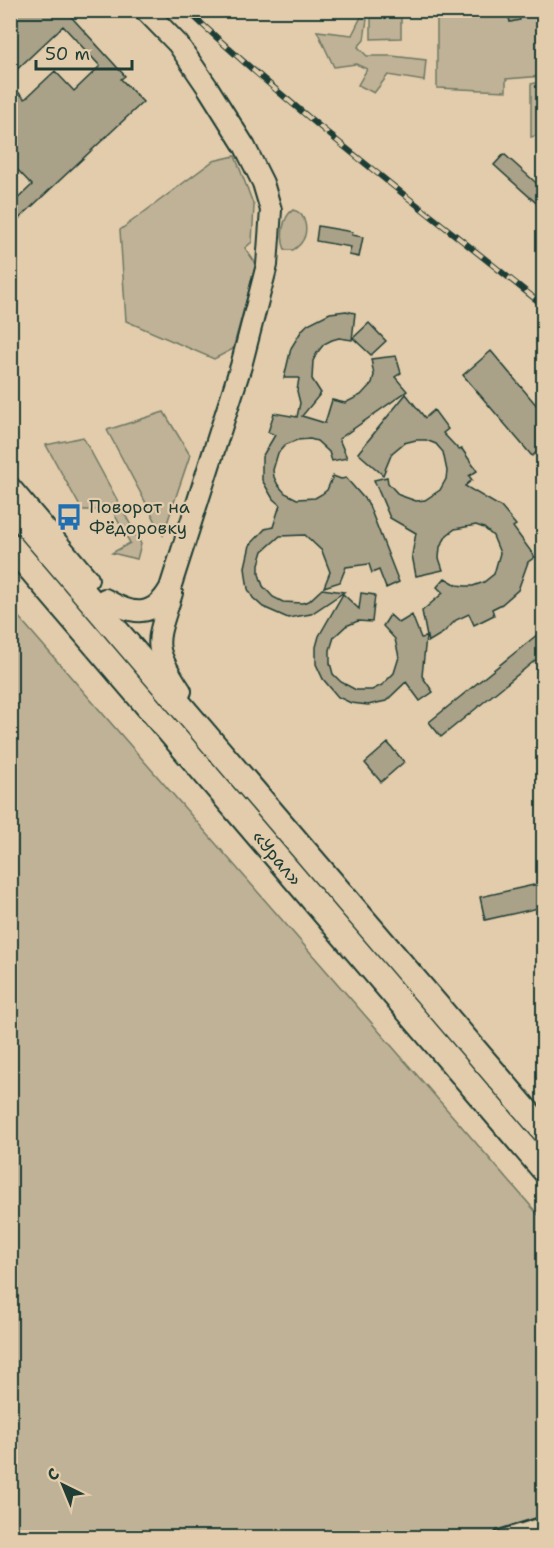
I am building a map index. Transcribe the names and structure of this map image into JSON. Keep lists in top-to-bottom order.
{
  "streets": {
    "main road": ["«Урал»"]
  },
  "places": {
    "bus stop": ["Поворот на Фёдоровку"]
  },
  "scale_bar": "50 m",
  "north": "top left"
}
